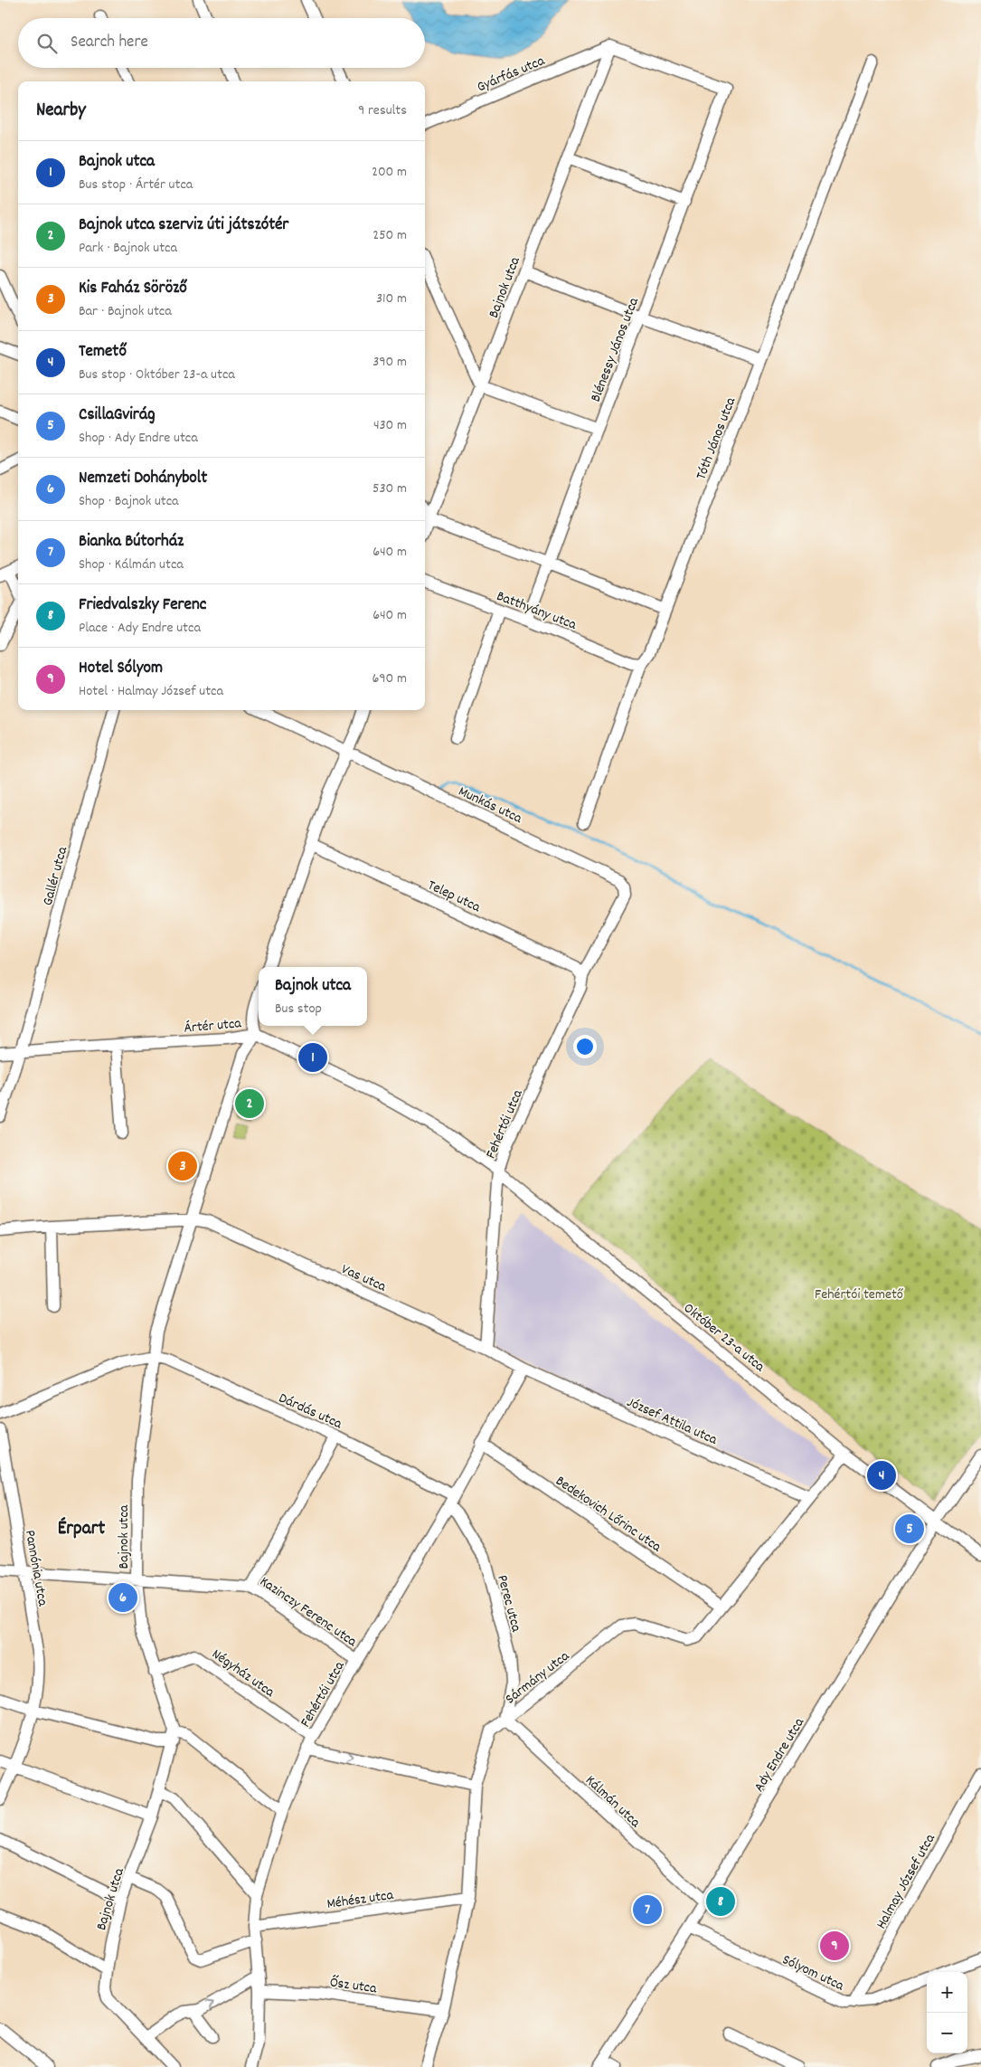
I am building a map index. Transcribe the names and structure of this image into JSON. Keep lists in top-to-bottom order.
{
  "streets": {
    "street": [
      "Gyárfás utca",
      "Bajnok utca",
      "Blénessy János utca",
      "Tóth János utca",
      "Batthyány utca",
      "Munkás utca",
      "Gallér utca",
      "Telep utca",
      "Ártér utca",
      "Fehértói utca",
      "Vas utca",
      "Október 23-a utca",
      "Dárdás utca",
      "József Attila utca",
      "Bedekovich Lőrinc utca",
      "Pannónia utca",
      "Perec utca",
      "Kazinczy Ferenc utca",
      "Négyház utca",
      "Sármány utca",
      "Ady Endre utca",
      "Kálmán utca",
      "Halmay József utca",
      "Méhész utca",
      "Sólyom utca",
      "Ősz utca"
    ]
  },
  "crossings": [
    ["Gyárfás utca", "Bajnok utca"],
    ["Gyárfás utca", "Blénessy János utca"],
    ["Bajnok utca", "Blénessy János utca"],
    ["Bajnok utca", "Ártér utca"],
    ["Bajnok utca", "Vas utca"],
    ["Bajnok utca", "Dárdás utca"],
    ["Bajnok utca", "Kazinczy Ferenc utca"],
    ["Bajnok utca", "Négyház utca"],
    ["Blénessy János utca", "Batthyány utca"],
    ["Tóth János utca", "Batthyány utca"],
    ["Munkás utca", "Telep utca"],
    ["Munkás utca", "Fehértói utca"],
    ["Gallér utca", "Ártér utca"],
    ["Telep utca", "Fehértói utca"],
    ["Ártér utca", "Fehértói utca"],
    ["Ártér utca", "Október 23-a utca"],
    ["Fehértói utca", "Vas utca"],
    ["Fehértói utca", "Október 23-a utca"],
    ["Fehértói utca", "Dárdás utca"],
    ["Fehértói utca", "József Attila utca"],
    ["Fehértói utca", "Bedekovich Lőrinc utca"],
    ["Fehértói utca", "Perec utca"],
    ["Fehértói utca", "Kazinczy Ferenc utca"],
    ["Fehértói utca", "Négyház utca"],
    ["Fehértói utca", "Méhész utca"],
    ["Fehértói utca", "Ősz utca"],
    ["Vas utca", "József Attila utca"],
    ["Október 23-a utca", "Sármány utca"],
    ["Október 23-a utca", "Ady Endre utca"],
    ["Dárdás utca", "Perec utca"],
    ["József Attila utca", "Sármány utca"],
    ["Bedekovich Lőrinc utca", "Sármány utca"],
    ["Pannónia utca", "Kazinczy Ferenc utca"],
    ["Perec utca", "Sármány utca"],
    ["Perec utca", "Kálmán utca"],
    ["Sármány utca", "Kálmán utca"],
    ["Sármány utca", "Méhész utca"],
    ["Sármány utca", "Ősz utca"],
    ["Ady Endre utca", "Kálmán utca"],
    ["Ady Endre utca", "Sólyom utca"],
    ["Halmay József utca", "Sólyom utca"]
  ],
  "districts": ["Érpart"],
  "parks": ["Fehértói temető"],
  "page": {
    "search": "Search here",
    "heading": ["Nearby", "9 results"],
    "list": [
      {
        "mark": "1",
        "name": "Bajnok utca",
        "note": "Bus stop · Ártér utca",
        "value": "200 m"
      },
      {
        "mark": "2",
        "name": "Bajnok utca szerviz úti játszótér",
        "note": "Park · Bajnok utca",
        "value": "250 m"
      },
      {
        "mark": "3",
        "name": "Kis Faház Söröző",
        "note": "Bar · Bajnok utca",
        "value": "310 m"
      },
      {
        "mark": "4",
        "name": "Temető",
        "note": "Bus stop · Október 23-a utca",
        "value": "390 m"
      },
      {
        "mark": "5",
        "name": "CsillaGvirág",
        "note": "Shop · Ady Endre utca",
        "value": "430 m"
      },
      {
        "mark": "6",
        "name": "Nemzeti Dohánybolt",
        "note": "Shop · Bajnok utca",
        "value": "530 m"
      },
      {
        "mark": "7",
        "name": "Bianka Bútorház",
        "note": "Shop · Kálmán utca",
        "value": "640 m"
      },
      {
        "mark": "8",
        "name": "Friedvalszky Ferenc",
        "note": "Place · Ady Endre utca",
        "value": "640 m"
      },
      {
        "mark": "9",
        "name": "Hotel Sólyom",
        "note": "Hotel · Halmay József utca",
        "value": "690 m"
      }
    ],
    "popup": ["Bajnok utca", "Bus stop"],
    "pins": [
      "1",
      "2",
      "3",
      "4",
      "5",
      "6",
      "8",
      "7",
      "9"
    ],
    "map_buttons": ["+", "−"]
  }
}
